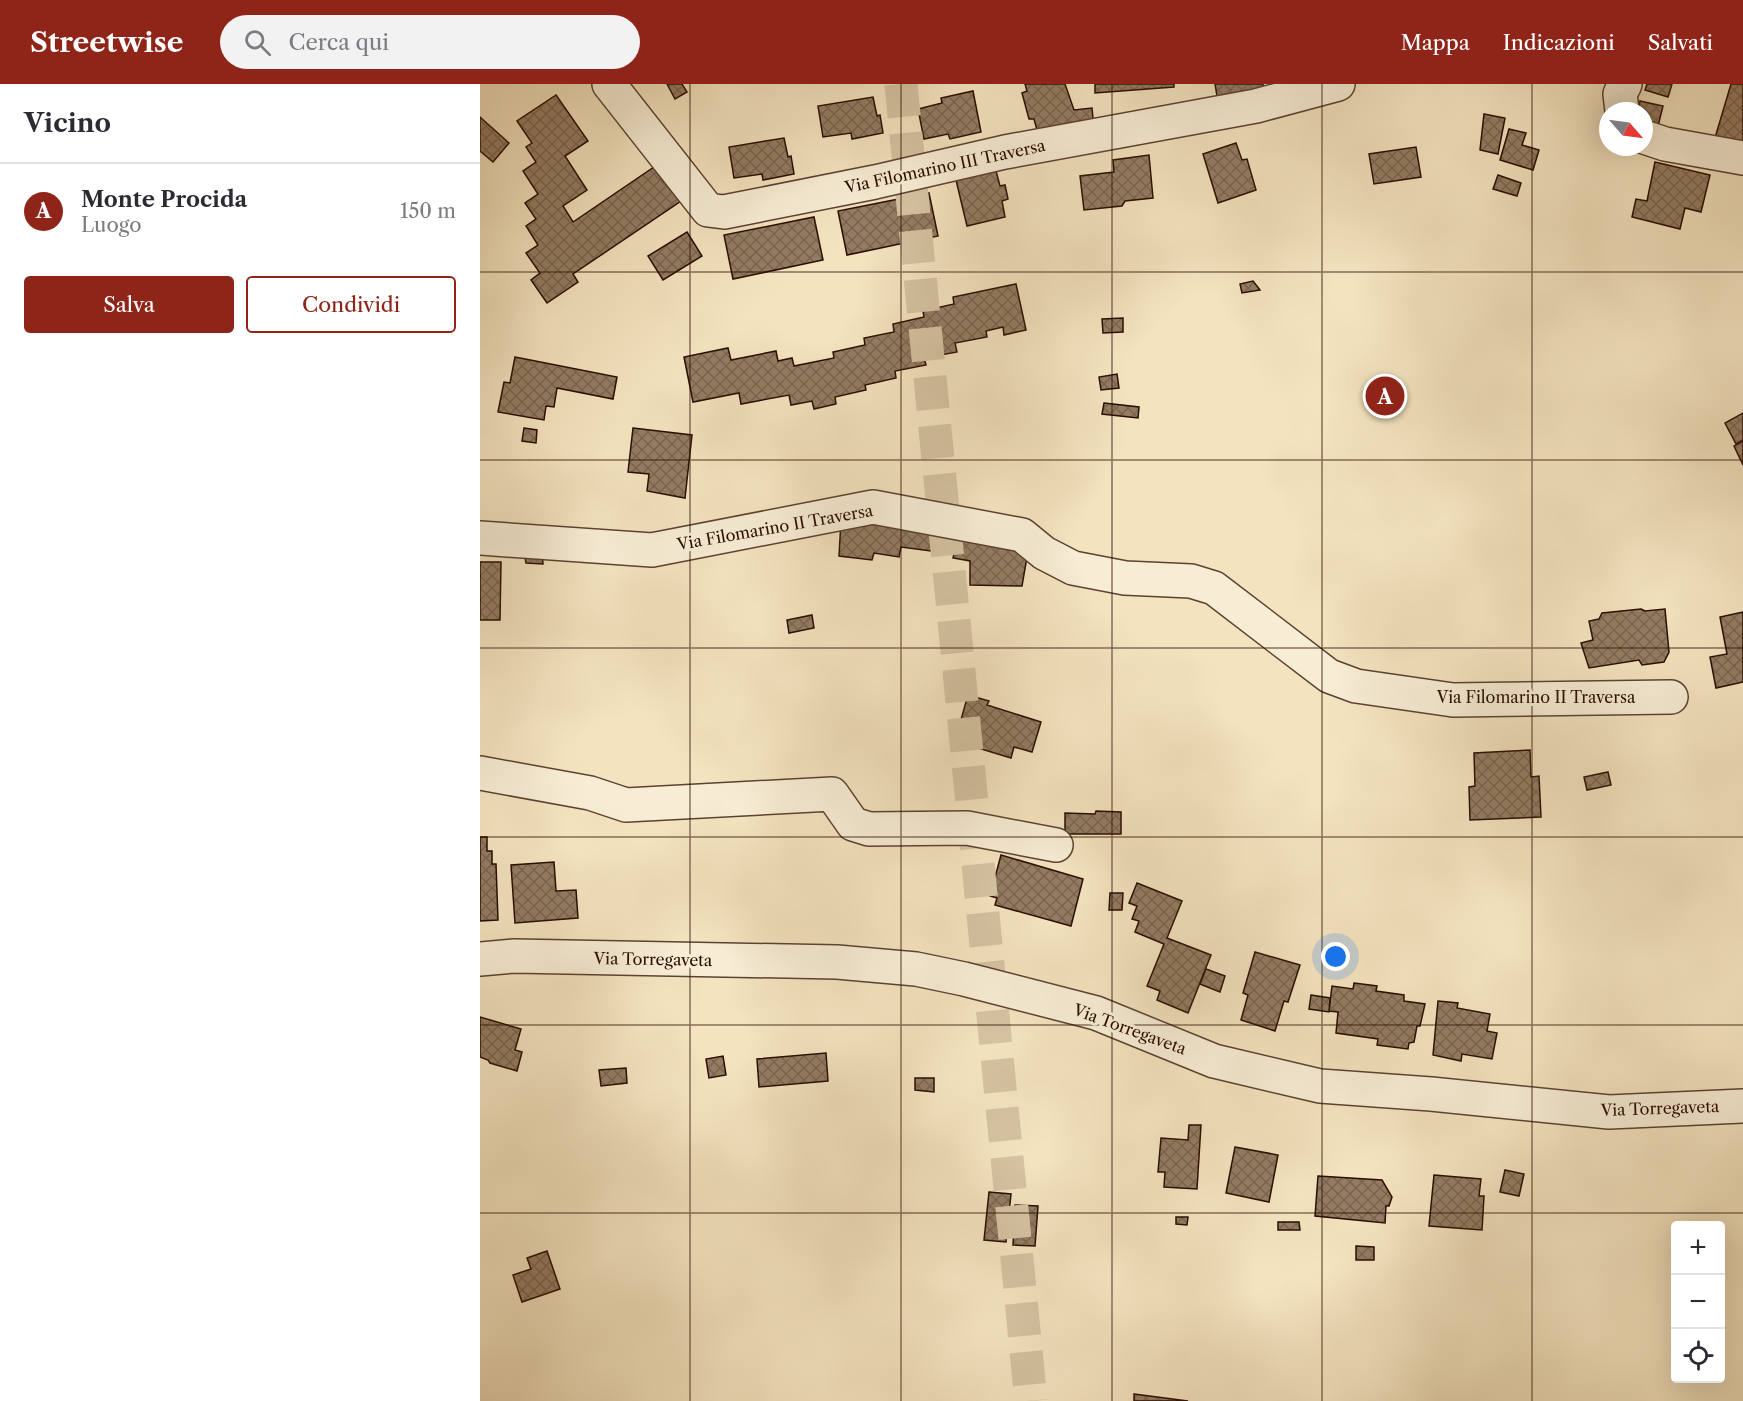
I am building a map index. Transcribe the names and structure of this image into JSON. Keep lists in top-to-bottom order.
{
  "streets": {
    "street": ["Via Filomarino III Traversa", "Via Filomarino II Traversa", "Via Torregaveta"]
  },
  "north": "bottom right",
  "page": {
    "header": "Streetwise",
    "search": "Cerca qui",
    "nav": ["Mappa", "Indicazioni", "Salvati"],
    "heading": "Vicino",
    "list": [
      {
        "mark": "A",
        "name": "Monte Procida",
        "note": "Luogo",
        "value": "150 m"
      }
    ],
    "buttons": ["Salva", "Condividi"],
    "pins": "A",
    "map_buttons": ["+", "−"]
  }
}
